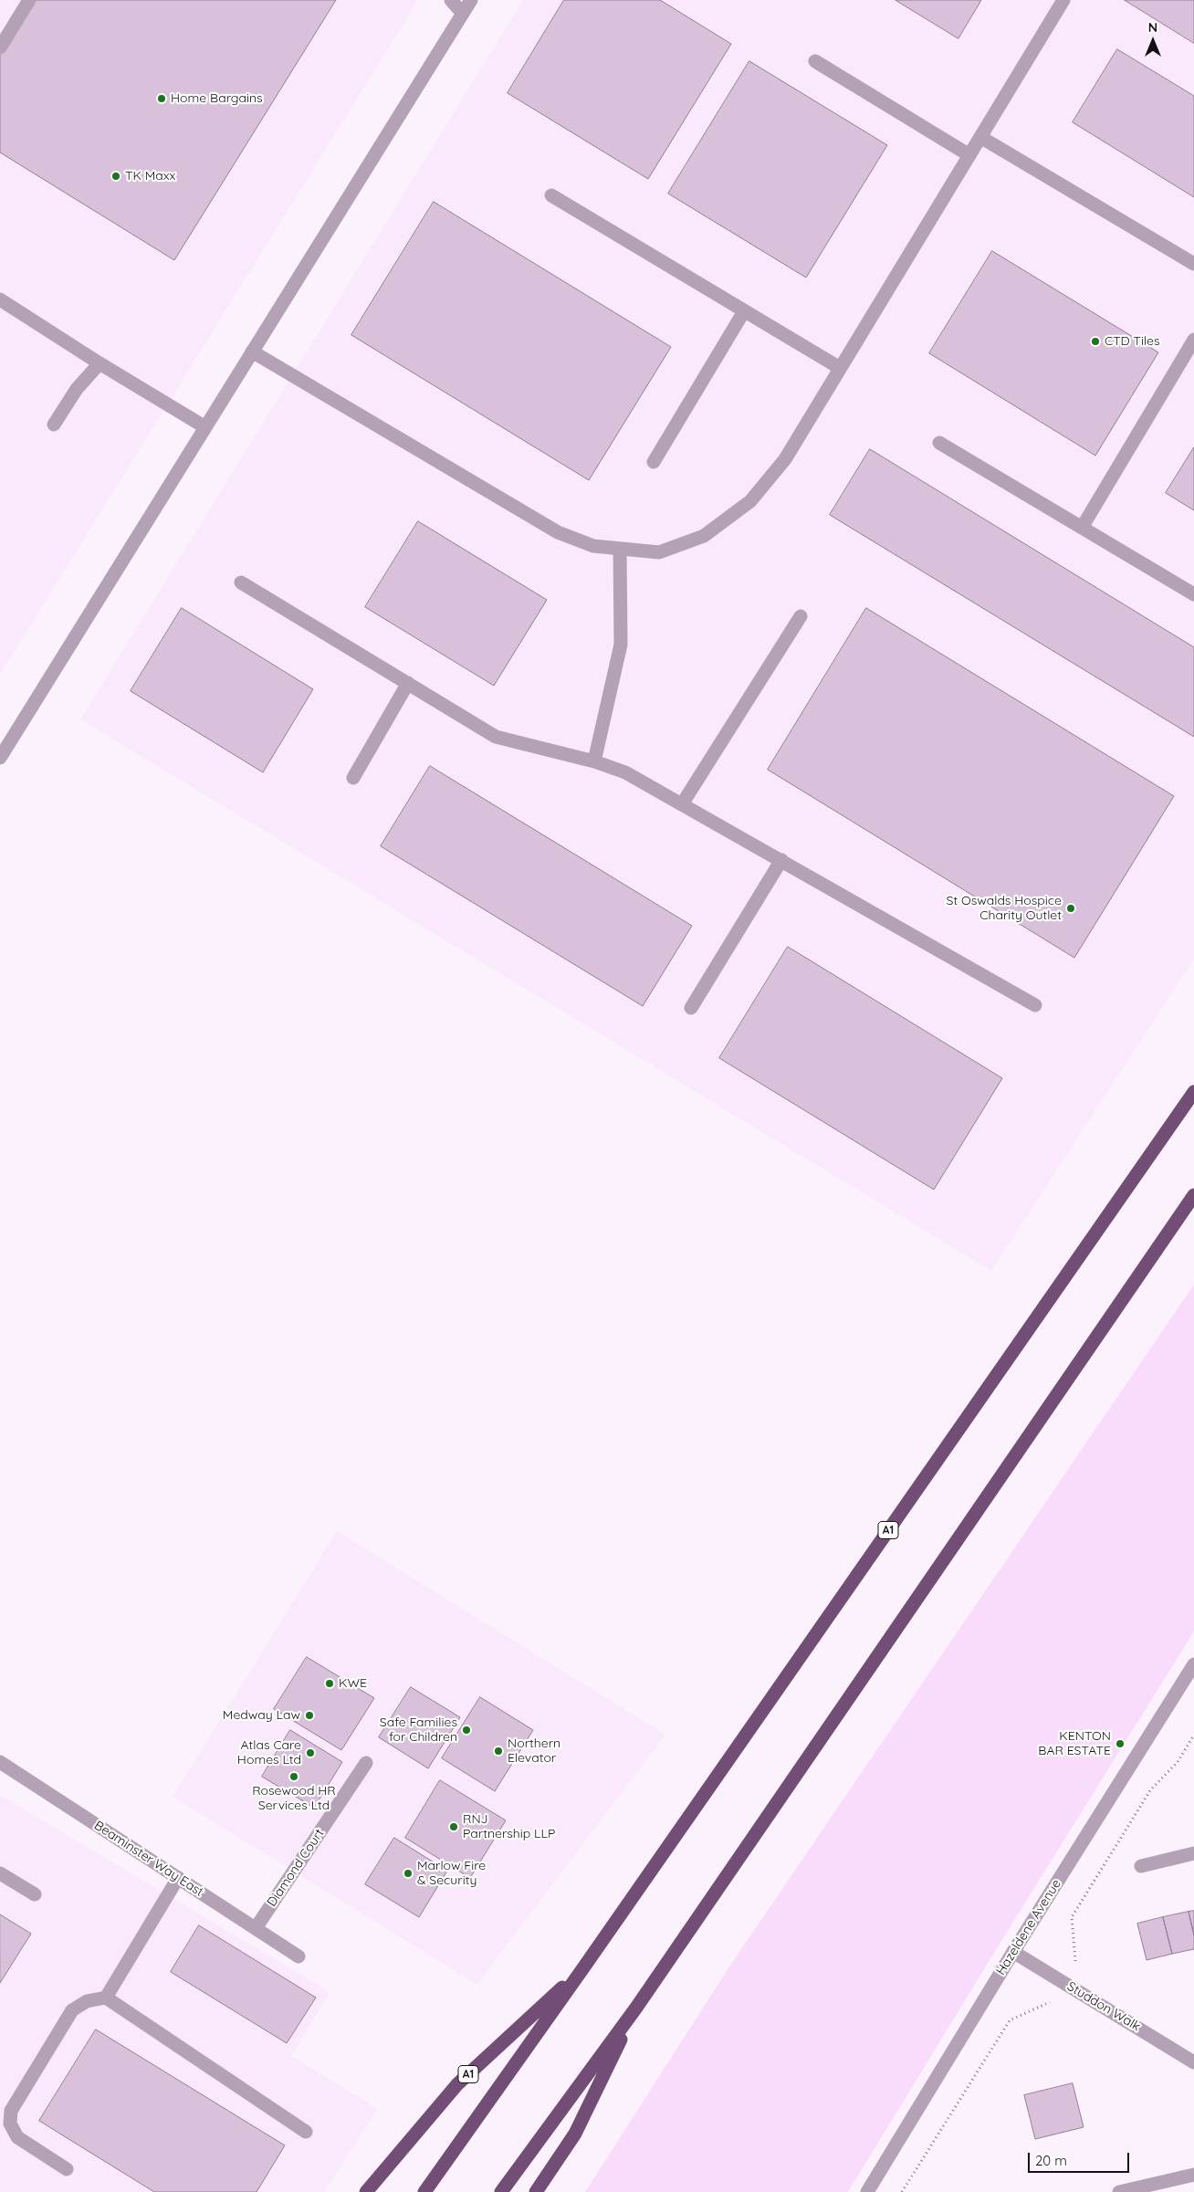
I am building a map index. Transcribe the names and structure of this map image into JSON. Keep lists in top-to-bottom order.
{
  "streets": {
    "highway": ["A1"],
    "street": [
      "Beaminster Way East",
      "Diamond Court",
      "Hazeldene Avenue",
      "Studdon Walk"
    ]
  },
  "crossings": [
    ["Beaminster Way East", "Diamond Court"],
    ["Hazeldene Avenue", "Studdon Walk"]
  ],
  "places": [
    "Home Bargains",
    "TK Maxx",
    "CTD Tiles",
    "St Oswalds Hospice Charity Outlet",
    "KWE",
    "Medway Law",
    "Safe Families for Children",
    "KENTON BAR ESTATE",
    "Northern Elevator",
    "Atlas Care Homes Ltd",
    "Rosewood HR Services Ltd",
    "RNJ Partnership LLP",
    "Marlow Fire & Security"
  ],
  "scale_bar": "20 m",
  "north": "top"
}
